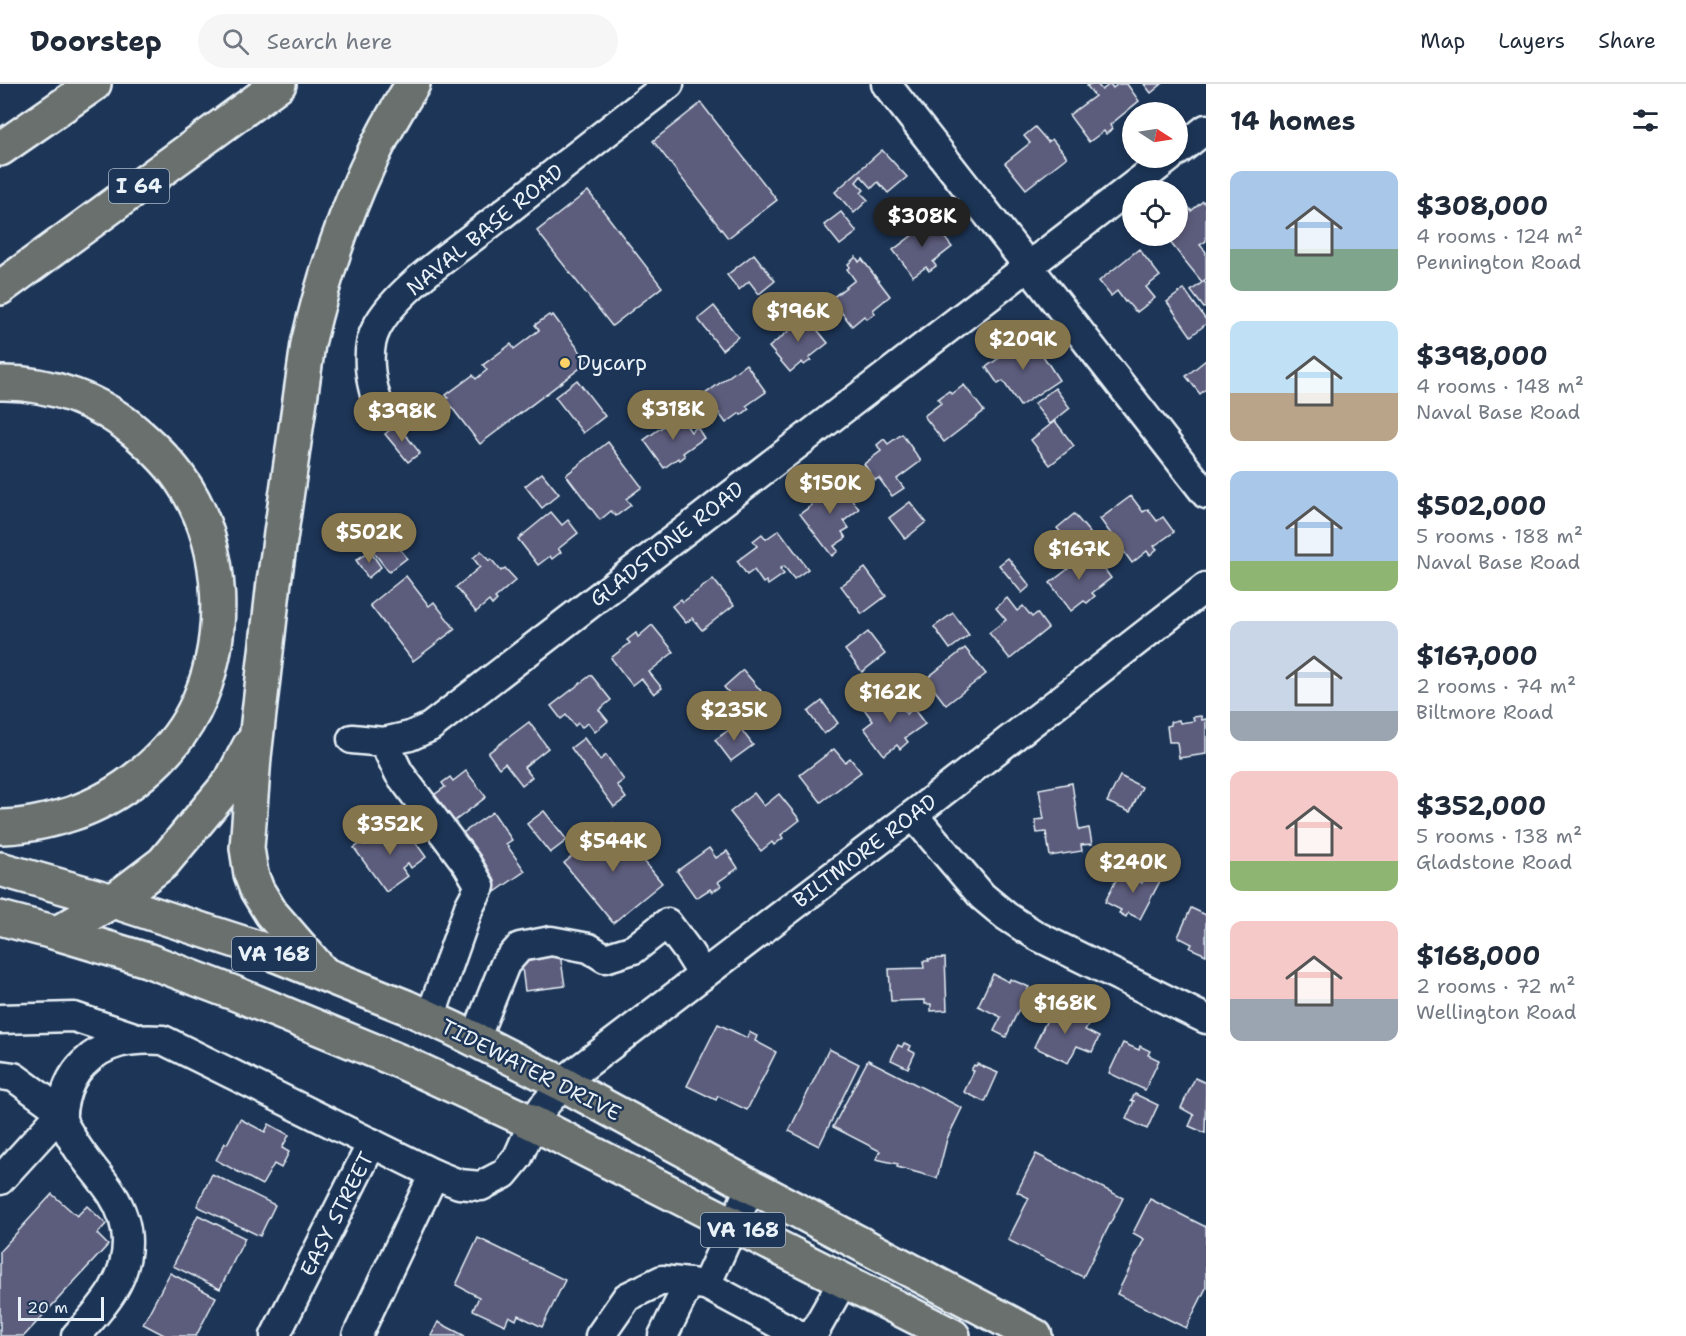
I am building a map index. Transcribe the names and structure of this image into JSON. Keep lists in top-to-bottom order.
{
  "streets": {
    "main road": ["I 64", "VA 168", "TIDEWATER DRIVE"],
    "street": [
      "NAVAL BASE ROAD",
      "GLADSTONE ROAD",
      "BILTMORE ROAD",
      "EASY STREET"
    ]
  },
  "crossings": [
    ["BILTMORE ROAD", "VA 168"],
    ["BILTMORE ROAD", "TIDEWATER DRIVE"],
    ["BILTMORE ROAD", "EASY STREET"],
    ["VA 168", "EASY STREET"]
  ],
  "places": ["Dycarp"],
  "scale_bar": "20 m",
  "north": "right",
  "page": {
    "header": "Doorstep",
    "search": "Search here",
    "nav": ["Map", "Layers", "Share"],
    "heading": "14 homes",
    "list": [
      {
        "name": "$308,000",
        "note": "4 rooms · 124 m² · Pennington Road"
      },
      {
        "name": "$398,000",
        "note": "4 rooms · 148 m² · Naval Base Road"
      },
      {
        "name": "$502,000",
        "note": "5 rooms · 188 m² · Naval Base Road"
      },
      {
        "name": "$167,000",
        "note": "2 rooms · 74 m² · Biltmore Road"
      },
      {
        "name": "$352,000",
        "note": "5 rooms · 138 m² · Gladstone Road"
      },
      {
        "name": "$168,000",
        "note": "2 rooms · 72 m² · Wellington Road"
      }
    ],
    "price": [
      "$308K",
      "$196K",
      "$209K",
      "$318K",
      "$398K",
      "$150K",
      "$502K",
      "$167K",
      "$162K",
      "$235K",
      "$352K",
      "$544K",
      "$240K",
      "$168K"
    ],
    "scale": "20 m"
  }
}
